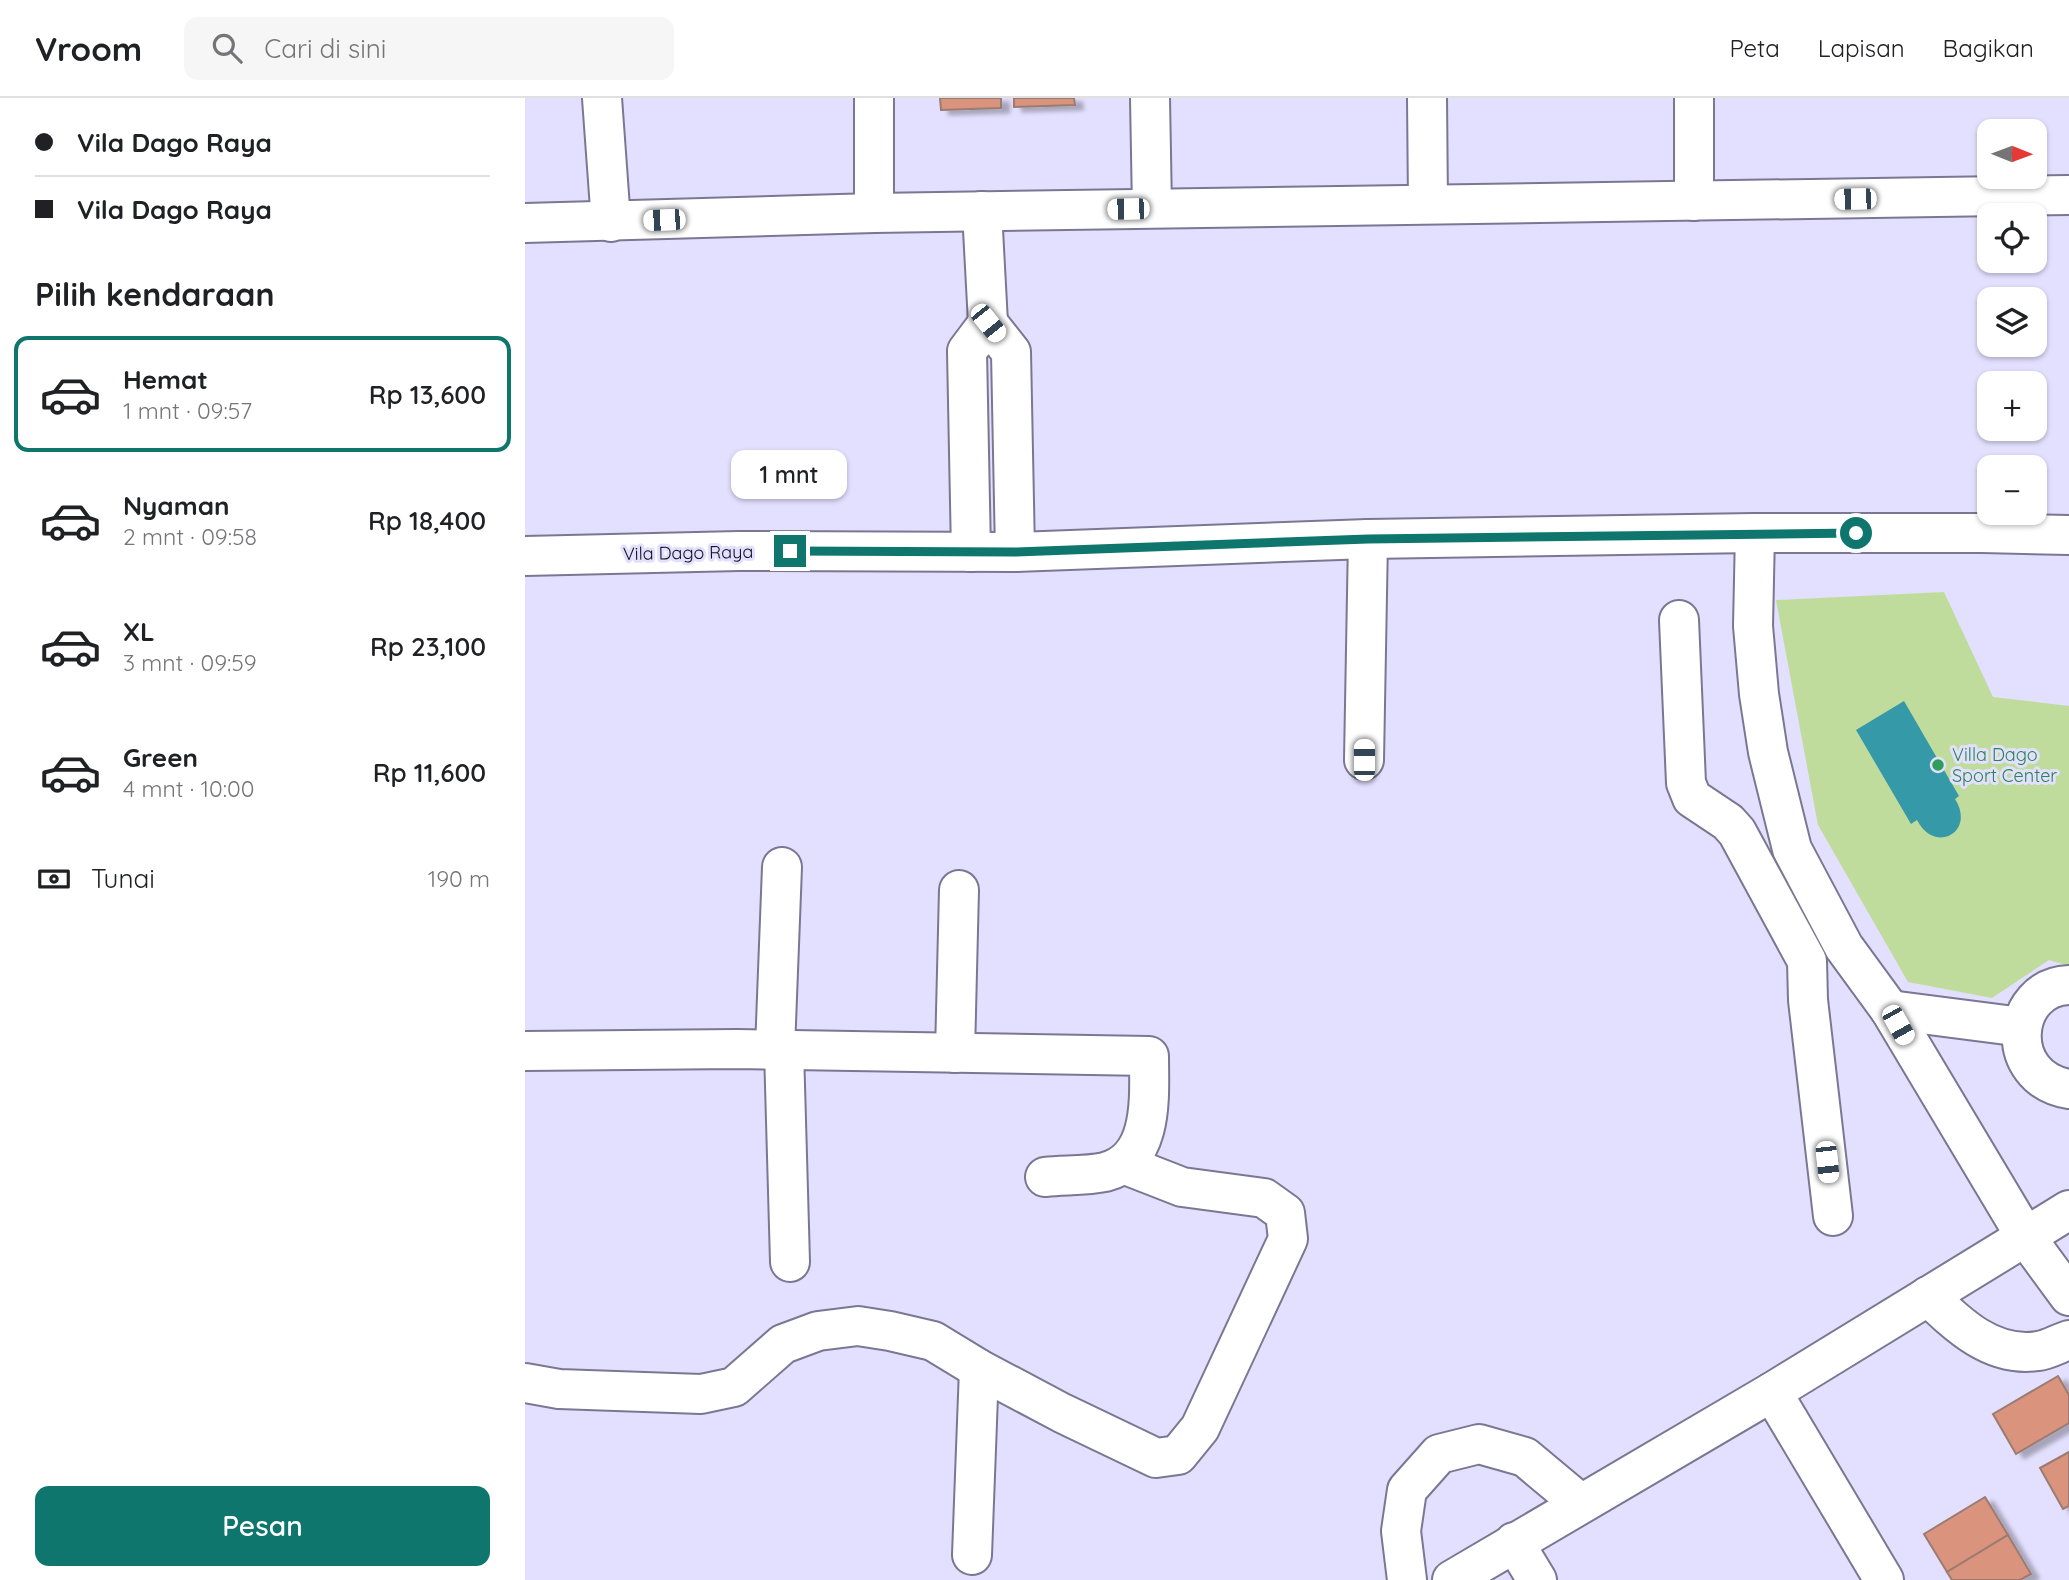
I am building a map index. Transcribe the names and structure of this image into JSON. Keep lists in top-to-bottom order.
{
  "streets": {
    "street": ["Vila Dago Raya"]
  },
  "places": ["Villa Dago Sport Center"],
  "north": "right",
  "page": {
    "header": "Vroom",
    "search": "Cari di sini",
    "nav": ["Peta", "Lapisan", "Bagikan"],
    "banner": ["Vila Dago Raya", "Vila Dago Raya"],
    "map_buttons": ["+", "−"],
    "heading": "Pilih kendaraan",
    "list": [
      {
        "name": "Hemat",
        "note": "1 mnt · 09:57",
        "value": "Rp 13,600"
      },
      {
        "name": "Nyaman",
        "note": "2 mnt · 09:58",
        "value": "Rp 18,400"
      },
      {
        "name": "XL",
        "note": "3 mnt · 09:59",
        "value": "Rp 23,100"
      },
      {
        "name": "Green",
        "note": "4 mnt · 10:00",
        "value": "Rp 11,600"
      }
    ],
    "bubble": "1 mnt",
    "pay": ["Tunai", "190 m"],
    "buttons": "Pesan"
  }
}
